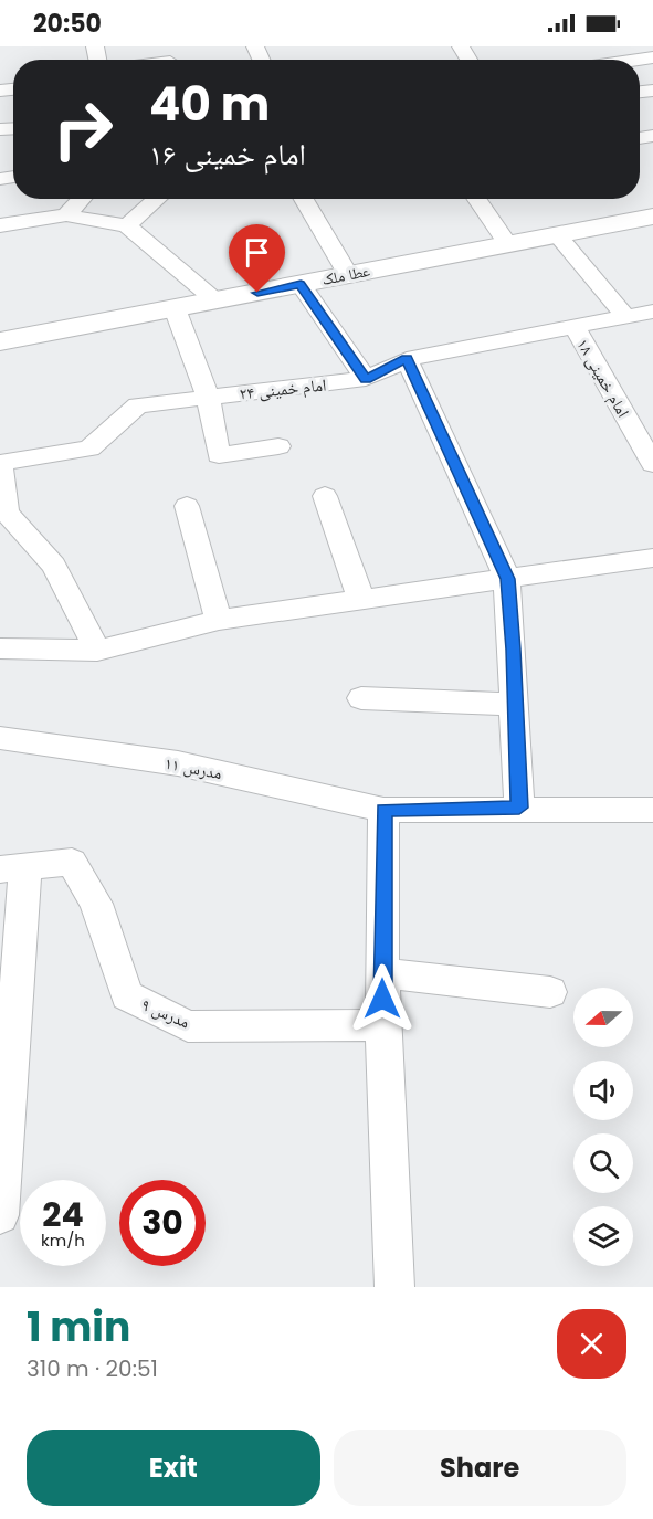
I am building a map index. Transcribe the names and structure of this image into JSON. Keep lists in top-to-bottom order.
{
  "streets": {
    "main road": ["عطا ملک"],
    "street": [
      "امام خمینی ۱۸",
      "امام خمینی ۲۴",
      "مدرس ۱۱",
      "مدرس ۹"
    ]
  },
  "crossings": [
    ["امام خمینی ۱۸", "امام خمینی ۲۴"]
  ],
  "north": "left",
  "page": {
    "status": "20:50",
    "turn": ["40 m", "امام خمینی ۱۶"],
    "speed": "24 km/h",
    "limit": "30",
    "heading": ["1 min", "310 m · 20:51"],
    "buttons": ["Exit", "Share"]
  }
}
